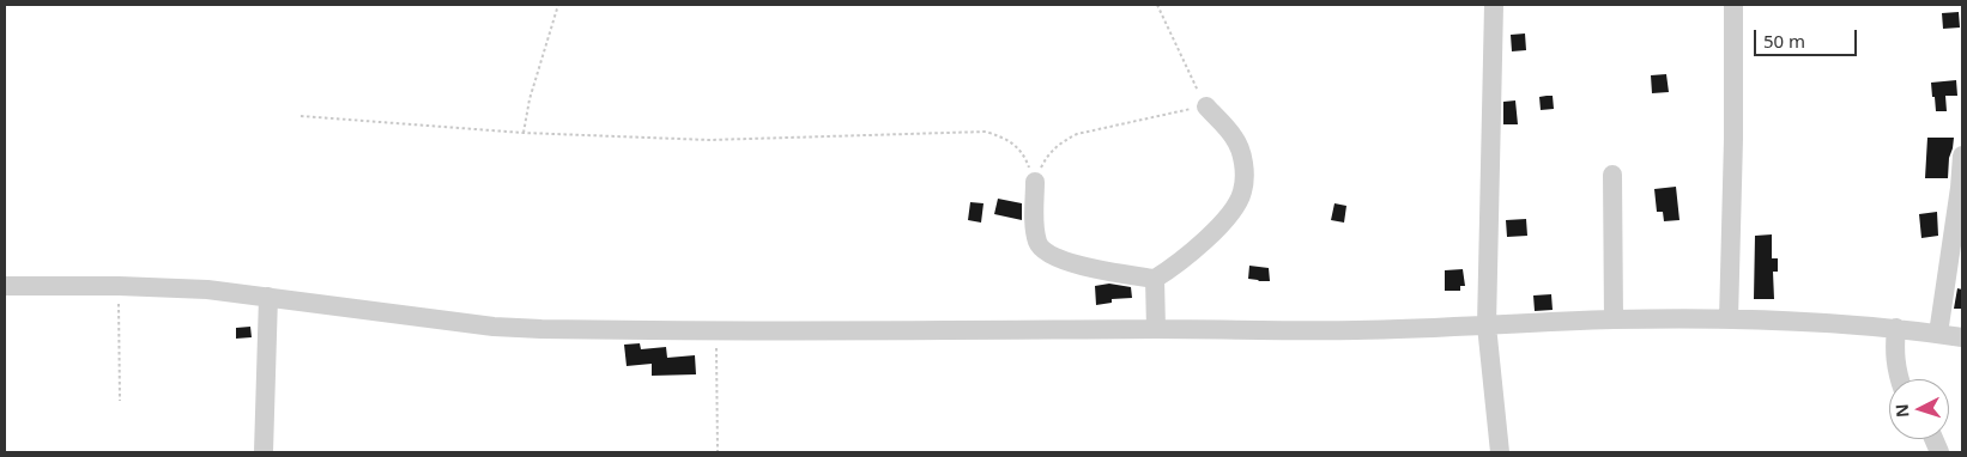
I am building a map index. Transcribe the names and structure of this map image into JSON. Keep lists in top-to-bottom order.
{
  "scale_bar": "50 m",
  "north": "left"
}
